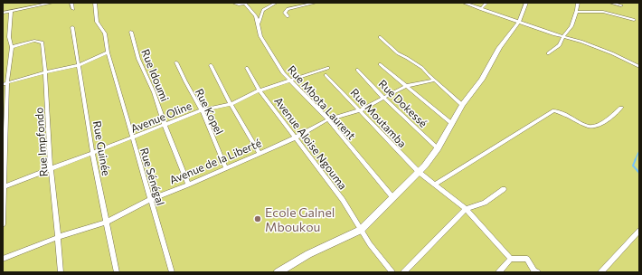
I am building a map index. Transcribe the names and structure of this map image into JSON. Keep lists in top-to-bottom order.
{
  "streets": {
    "street": [
      "Rue Idoumi",
      "Rue Mbota Laurent",
      "Rue Dokessé",
      "Rue Kopel",
      "Avenue Oline",
      "Rue Moutamba",
      "Rue Impfondo",
      "Avenue Aloise Ngouma",
      "Rue Guinée",
      "Avenue de la Liberté",
      "Rue Sénégal"
    ]
  },
  "crossings": [
    ["Rue Idoumi", "Avenue Oline"],
    ["Rue Idoumi", "Avenue de la Liberté"],
    ["Rue Mbota Laurent", "Avenue Oline"],
    ["Rue Mbota Laurent", "Avenue de la Liberté"],
    ["Rue Dokessé", "Avenue de la Liberté"],
    ["Rue Kopel", "Avenue Oline"],
    ["Rue Kopel", "Avenue de la Liberté"],
    ["Avenue Oline", "Rue Impfondo"],
    ["Avenue Oline", "Avenue Aloise Ngouma"],
    ["Avenue Oline", "Rue Guinée"],
    ["Avenue Oline", "Rue Sénégal"],
    ["Rue Moutamba", "Avenue de la Liberté"],
    ["Rue Impfondo", "Avenue de la Liberté"],
    ["Avenue Aloise Ngouma", "Avenue de la Liberté"],
    ["Rue Guinée", "Avenue de la Liberté"],
    ["Avenue de la Liberté", "Rue Sénégal"]
  ],
  "places": ["Ecole Galnel Mboukou"]
}
